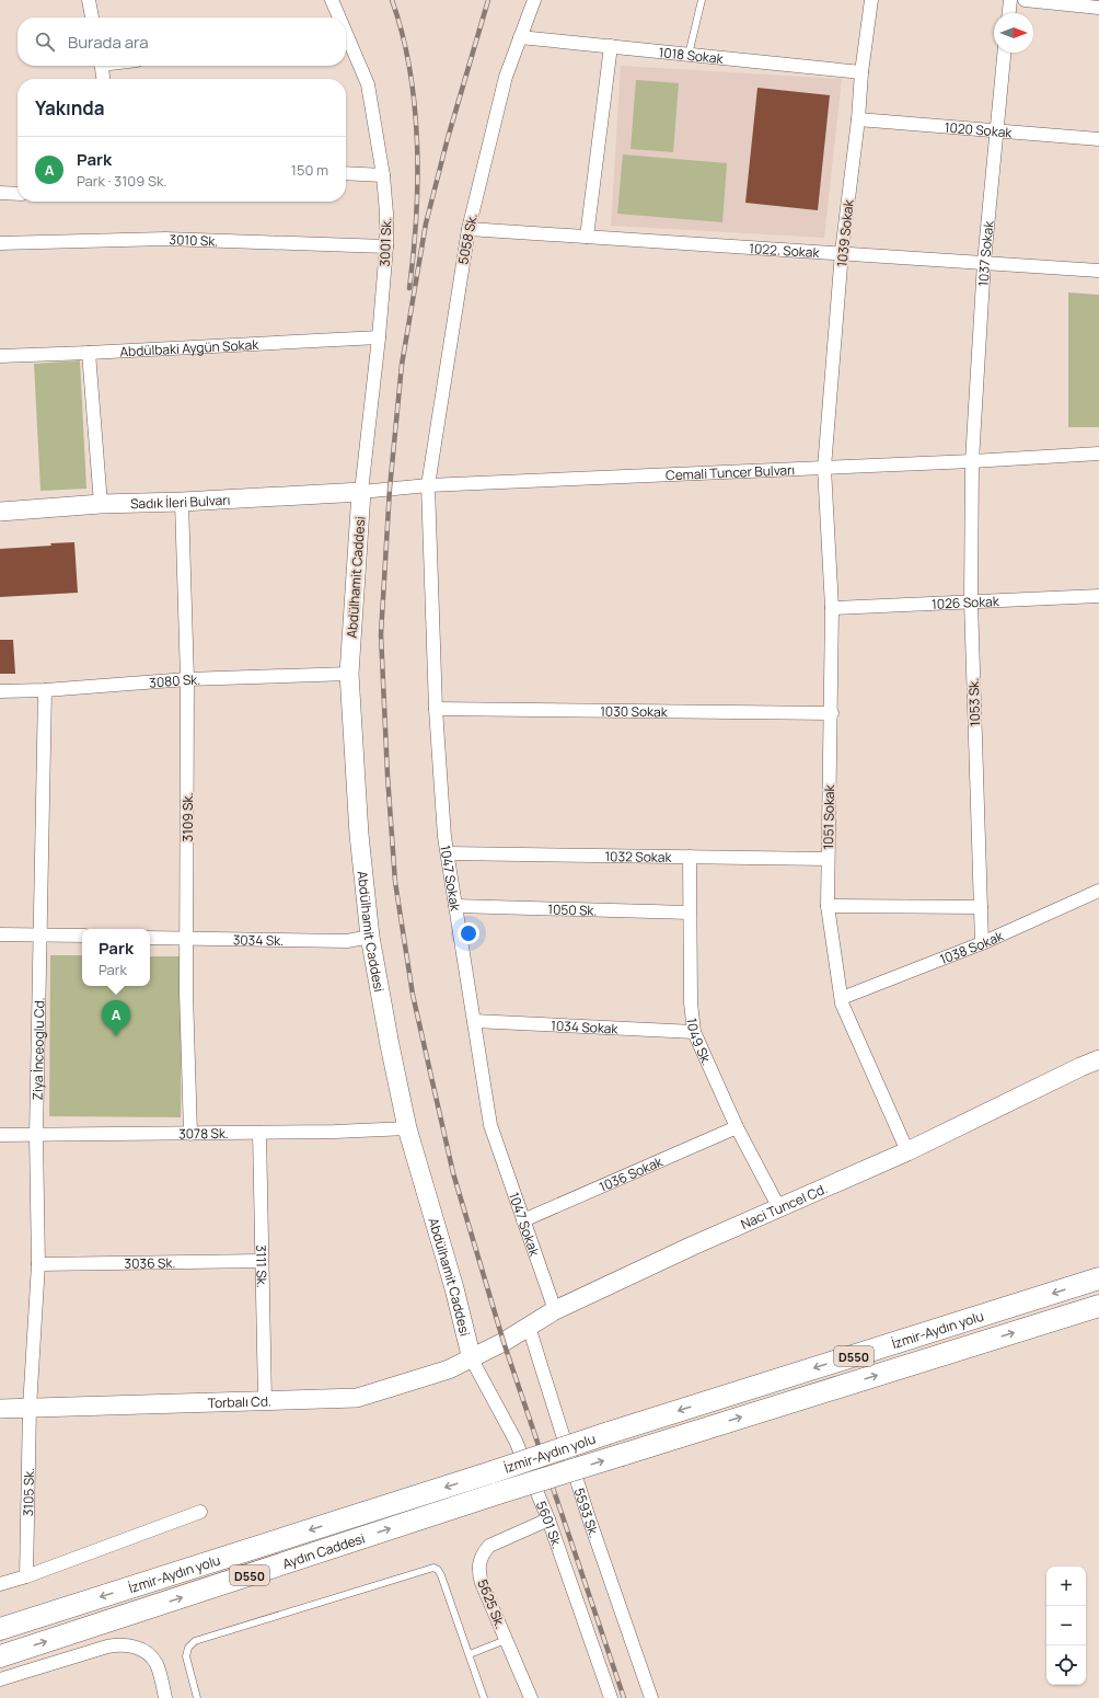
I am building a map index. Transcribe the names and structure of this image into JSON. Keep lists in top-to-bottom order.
{
  "streets": {
    "highway": ["İzmir-Aydın yolu", "D550", "Aydın Caddesi"],
    "main road": [
      "Sadık İleri Bulvarı",
      "Abdülhamit Caddesi",
      "Naci Tuncel Cd.",
      "Torbalı Cd."
    ],
    "street": [
      "1018 Sokak",
      "1020 Sokak",
      "1039 Sokak",
      "3010 Sk.",
      "5058 Sk.",
      "3001 Sk.",
      "1022. Sokak",
      "1037 Sokak",
      "Abdülbaki Aygün Sokak",
      "Cemali Tuncer Bulvarı",
      "1026 Sokak",
      "3080 Sk.",
      "1053 Sk.",
      "1030 Sokak",
      "3109 Sk.",
      "1051 Sokak",
      "1032 Sokak",
      "1047 Sokak",
      "1050 Sk.",
      "3034 Sk.",
      "1038 Sokak",
      "1034 Sokak",
      "1049 Sk.",
      "Ziya İnceoglu Cd.",
      "3078 Sk.",
      "1036 Sokak",
      "3036 Sk.",
      "3111 Sk.",
      "3105 Sk.",
      "5593 Sk.",
      "5601 Sk.",
      "5625 Sk."
    ]
  },
  "crossings": [
    ["1018 Sokak", "1039 Sokak"],
    ["1018 Sokak", "5058 Sk."],
    ["1020 Sokak", "1039 Sokak"],
    ["1020 Sokak", "1037 Sokak"],
    ["1039 Sokak", "1022. Sokak"],
    ["1039 Sokak", "Cemali Tuncer Bulvarı"],
    ["1039 Sokak", "1051 Sokak"],
    ["3010 Sk.", "3001 Sk."],
    ["5058 Sk.", "1022. Sokak"],
    ["5058 Sk.", "Cemali Tuncer Bulvarı"],
    ["5058 Sk.", "1047 Sokak"],
    ["3001 Sk.", "Abdülbaki Aygün Sokak"],
    ["3001 Sk.", "Cemali Tuncer Bulvarı"],
    ["3001 Sk.", "Sadık İleri Bulvarı"],
    ["3001 Sk.", "Abdülhamit Caddesi"],
    ["1022. Sokak", "1037 Sokak"],
    ["1037 Sokak", "Cemali Tuncer Bulvarı"],
    ["1037 Sokak", "1053 Sk."],
    ["Cemali Tuncer Bulvarı", "Sadık İleri Bulvarı"],
    ["Cemali Tuncer Bulvarı", "Abdülhamit Caddesi"],
    ["Cemali Tuncer Bulvarı", "1053 Sk."],
    ["Cemali Tuncer Bulvarı", "1051 Sokak"],
    ["Cemali Tuncer Bulvarı", "1047 Sokak"],
    ["Sadık İleri Bulvarı", "Abdülhamit Caddesi"],
    ["Sadık İleri Bulvarı", "3109 Sk."],
    ["Abdülhamit Caddesi", "3080 Sk."],
    ["Abdülhamit Caddesi", "3034 Sk."],
    ["Abdülhamit Caddesi", "3078 Sk."],
    ["Abdülhamit Caddesi", "Naci Tuncel Cd."],
    ["Abdülhamit Caddesi", "Torbalı Cd."],
    ["Abdülhamit Caddesi", "5601 Sk."],
    ["1026 Sokak", "1053 Sk."],
    ["1026 Sokak", "1051 Sokak"],
    ["3080 Sk.", "3109 Sk."],
    ["3080 Sk.", "Ziya İnceoglu Cd."],
    ["1053 Sk.", "1038 Sokak"],
    ["1030 Sokak", "1051 Sokak"],
    ["1030 Sokak", "1047 Sokak"],
    ["3109 Sk.", "3034 Sk."],
    ["3109 Sk.", "3078 Sk."],
    ["1051 Sokak", "1032 Sokak"],
    ["1051 Sokak", "1038 Sokak"],
    ["1051 Sokak", "Naci Tuncel Cd."],
    ["1032 Sokak", "1047 Sokak"],
    ["1032 Sokak", "1049 Sk."],
    ["1047 Sokak", "1050 Sk."],
    ["1047 Sokak", "1034 Sokak"],
    ["1047 Sokak", "1036 Sokak"],
    ["1047 Sokak", "Naci Tuncel Cd."],
    ["1050 Sk.", "1049 Sk."],
    ["1034 Sokak", "1049 Sk."],
    ["1049 Sk.", "1036 Sokak"],
    ["1049 Sk.", "Naci Tuncel Cd."],
    ["Ziya İnceoglu Cd.", "3078 Sk."],
    ["Ziya İnceoglu Cd.", "3036 Sk."],
    ["Ziya İnceoglu Cd.", "Torbalı Cd."],
    ["Ziya İnceoglu Cd.", "3105 Sk."],
    ["3078 Sk.", "3111 Sk."],
    ["Naci Tuncel Cd.", "Torbalı Cd."],
    ["Naci Tuncel Cd.", "5593 Sk."],
    ["Naci Tuncel Cd.", "5601 Sk."],
    ["3036 Sk.", "3111 Sk."],
    ["3111 Sk.", "Torbalı Cd."],
    ["İzmir-Aydın yolu", "Aydın Caddesi"],
    ["Torbalı Cd.", "3105 Sk."],
    ["Torbalı Cd.", "5601 Sk."],
    ["5601 Sk.", "5625 Sk."]
  ],
  "one_way": ["Aydın Caddesi"],
  "north": "right",
  "page": {
    "search": "Burada ara",
    "heading": "Yakında",
    "list": [
      {
        "mark": "A",
        "name": "Park",
        "note": "Park · 3109 Sk.",
        "value": "150 m"
      }
    ],
    "popup": ["Park", "Park"],
    "pins": "A",
    "map_buttons": ["+", "−"]
  }
}
